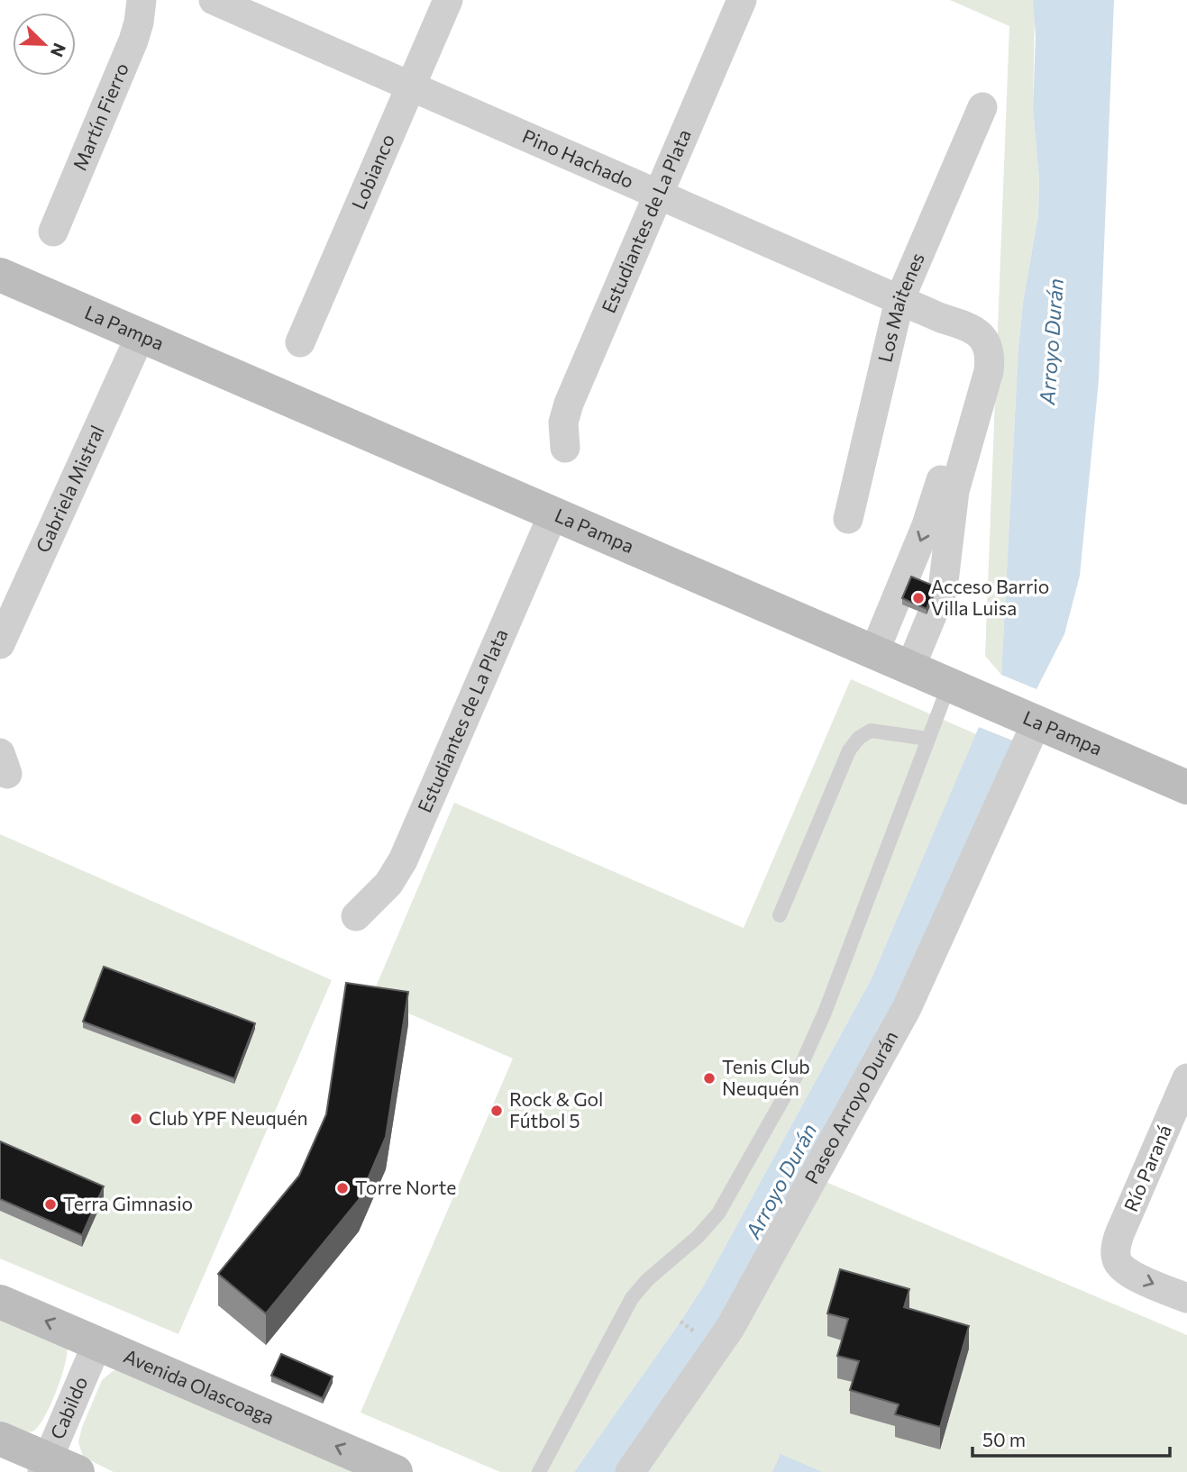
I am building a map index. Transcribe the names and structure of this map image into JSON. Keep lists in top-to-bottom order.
{
  "streets": {
    "street": [
      "Martín Fierro",
      "Pino Hachado",
      "Lobianco",
      "Estudiantes de La Plata",
      "Los Maitenes",
      "La Pampa",
      "Gabriela Mistral",
      "Paseo Arroyo Durán",
      "Río Paraná",
      "Avenida Olascoaga",
      "Cabildo"
    ]
  },
  "crossings": [
    ["Pino Hachado", "Lobianco"],
    ["Pino Hachado", "Estudiantes de La Plata"],
    ["Pino Hachado", "Los Maitenes"],
    ["Estudiantes de La Plata", "La Pampa"],
    ["La Pampa", "Gabriela Mistral"],
    ["La Pampa", "Paseo Arroyo Durán"],
    ["Avenida Olascoaga", "Cabildo"]
  ],
  "one_way": ["Avenida Olascoaga"],
  "water": ["Arroyo Durán"],
  "places": [
    "Acceso Barrio Villa Luisa",
    "Tenis Club Neuquén",
    "Rock & Gol Fútbol 5",
    "Club YPF Neuquén",
    "Torre Norte",
    "Terra Gimnasio"
  ],
  "scale_bar": "50 m",
  "north": "bottom right"
}
